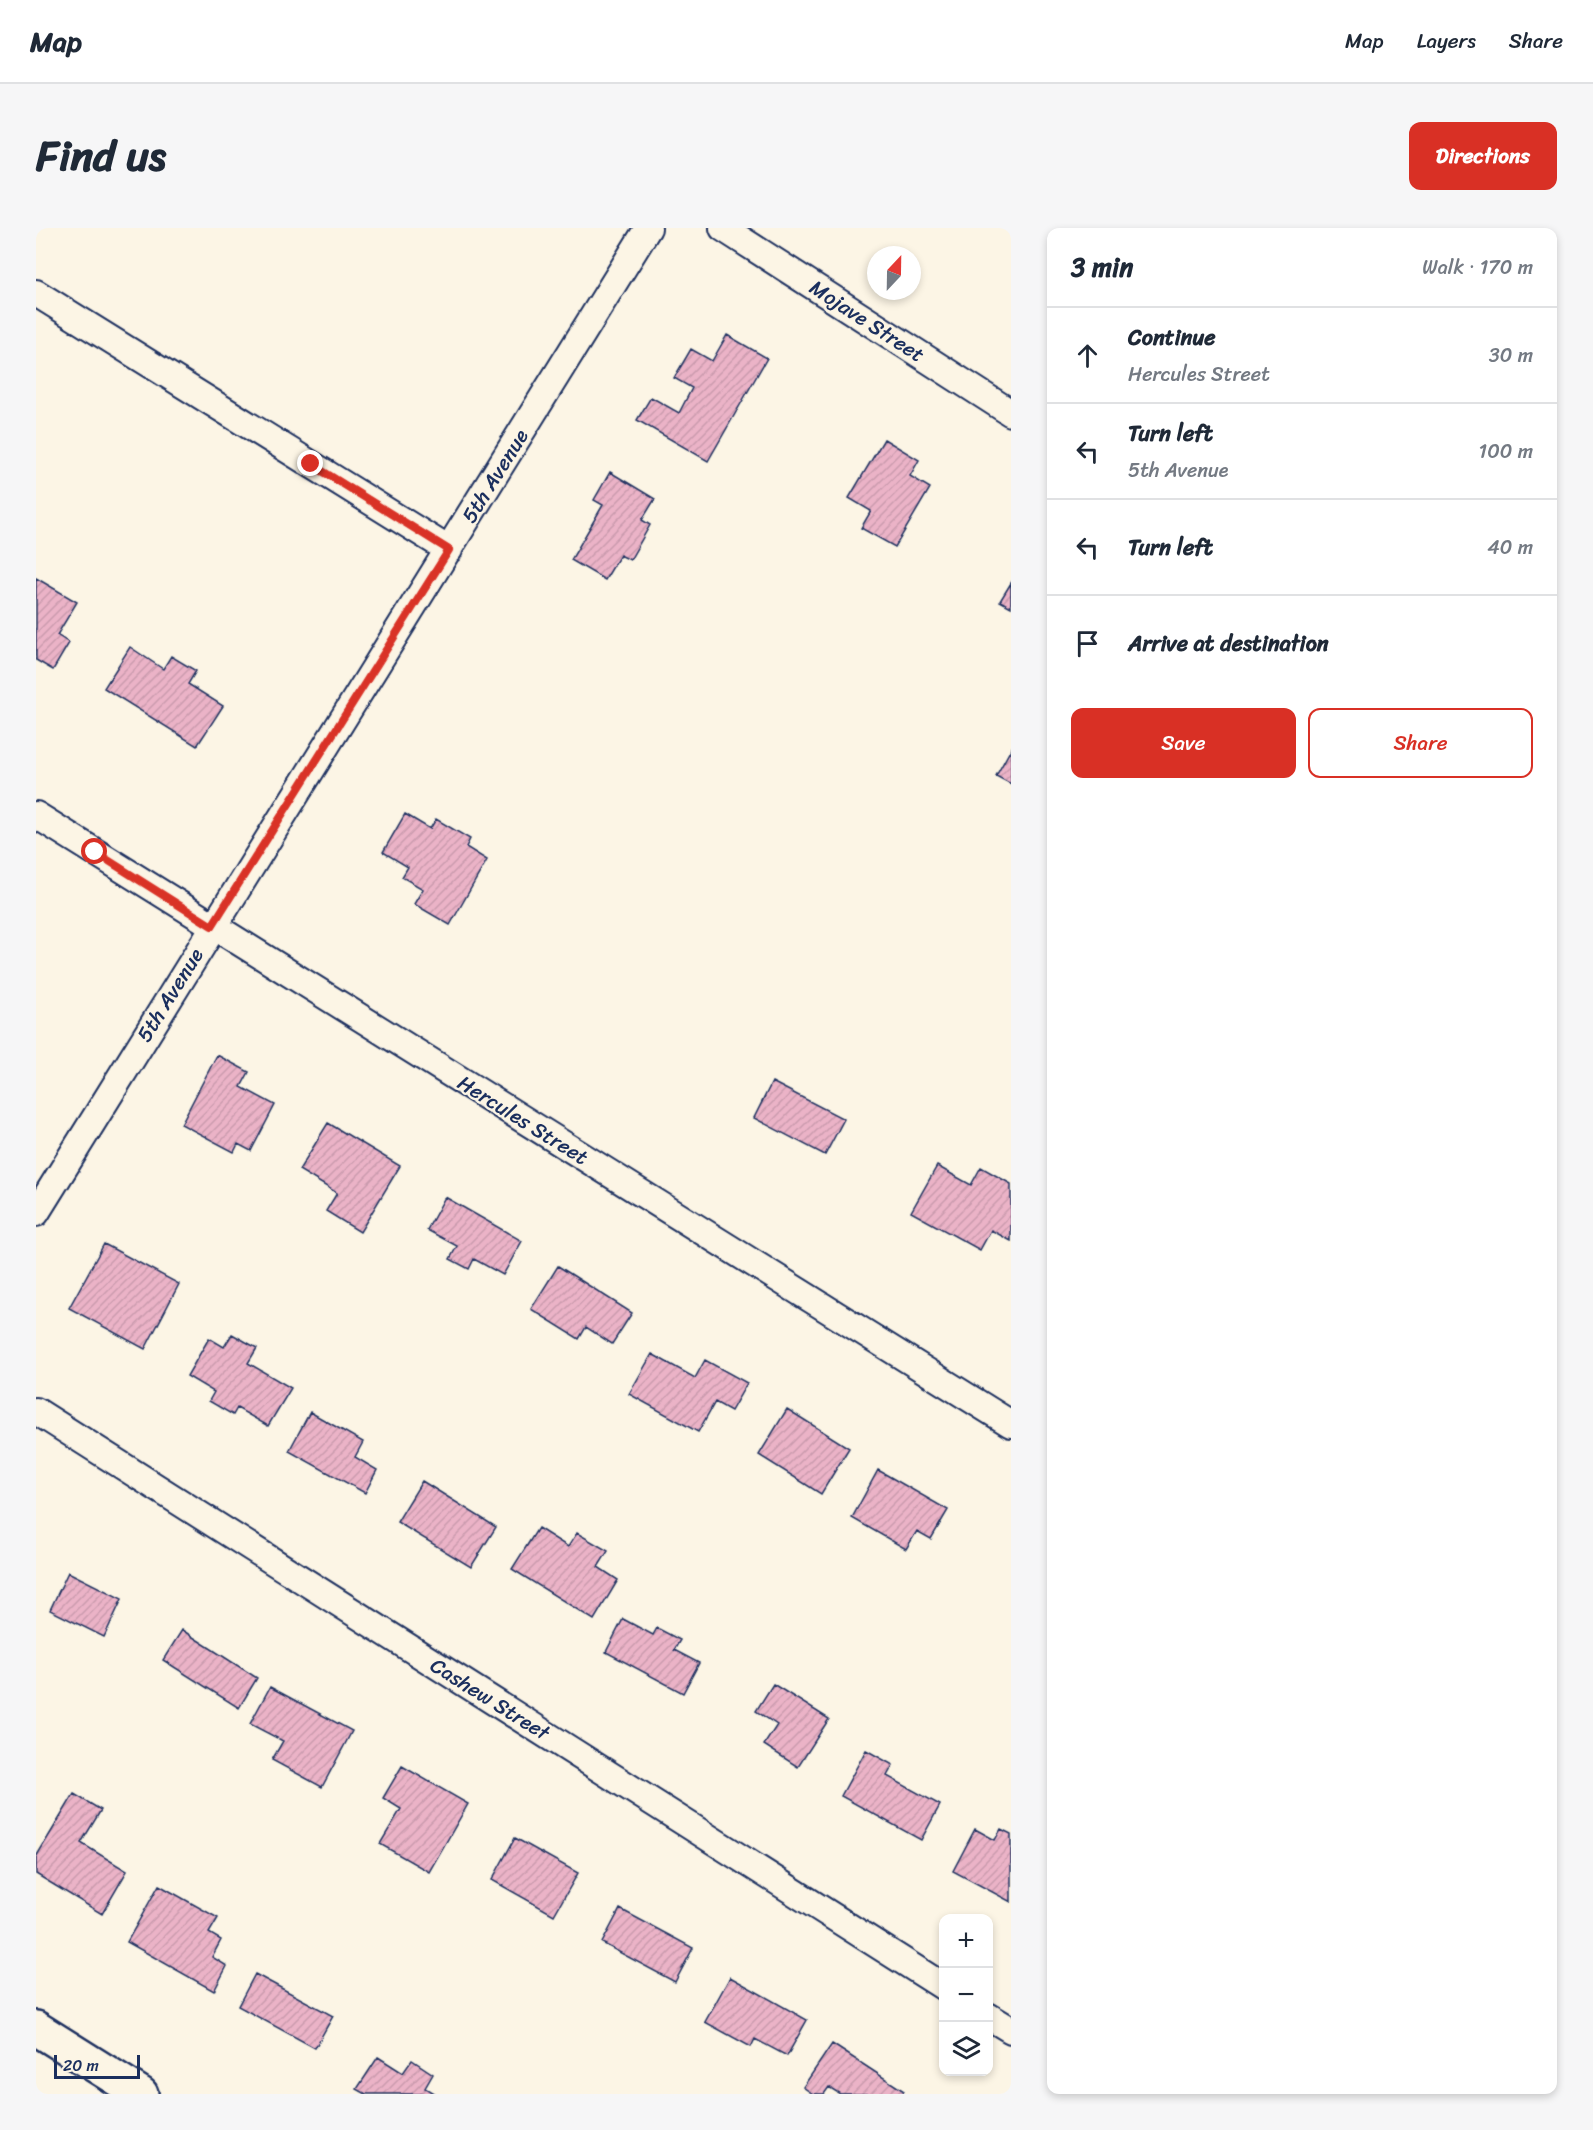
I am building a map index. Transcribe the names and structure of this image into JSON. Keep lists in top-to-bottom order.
{
  "streets": {
    "street": [
      "Mojave Street",
      "5th Avenue",
      "Hercules Street",
      "Cashew Street"
    ]
  },
  "crossings": [
    ["5th Avenue", "Hercules Street"]
  ],
  "scale_bar": "20 m",
  "north": "top",
  "page": {
    "header": "Map",
    "nav": ["Map", "Layers", "Share"],
    "title": "Find us",
    "buttons": [
      "Directions",
      ["Save", "Share"]
    ],
    "heading": ["3 min", "Walk · 170 m"],
    "list": [
      ["Continue", "Hercules Street", "30 m"],
      ["Turn left", "5th Avenue", "100 m"],
      ["Turn left", "40 m"],
      "Arrive at destination"
    ],
    "map_buttons": ["+", "−"],
    "scale": "20 m"
  }
}
